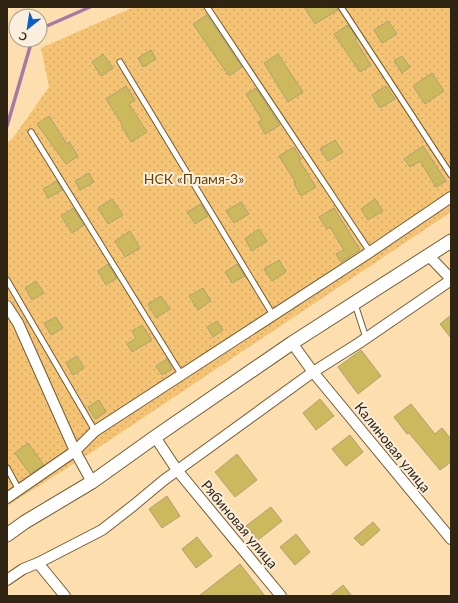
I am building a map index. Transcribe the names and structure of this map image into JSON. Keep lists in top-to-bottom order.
{
  "streets": {
    "street": ["Калиновая улица", "Рябиновая улица"]
  },
  "parks": ["НСК «Пламя-3»"],
  "north": "bottom left"
}
